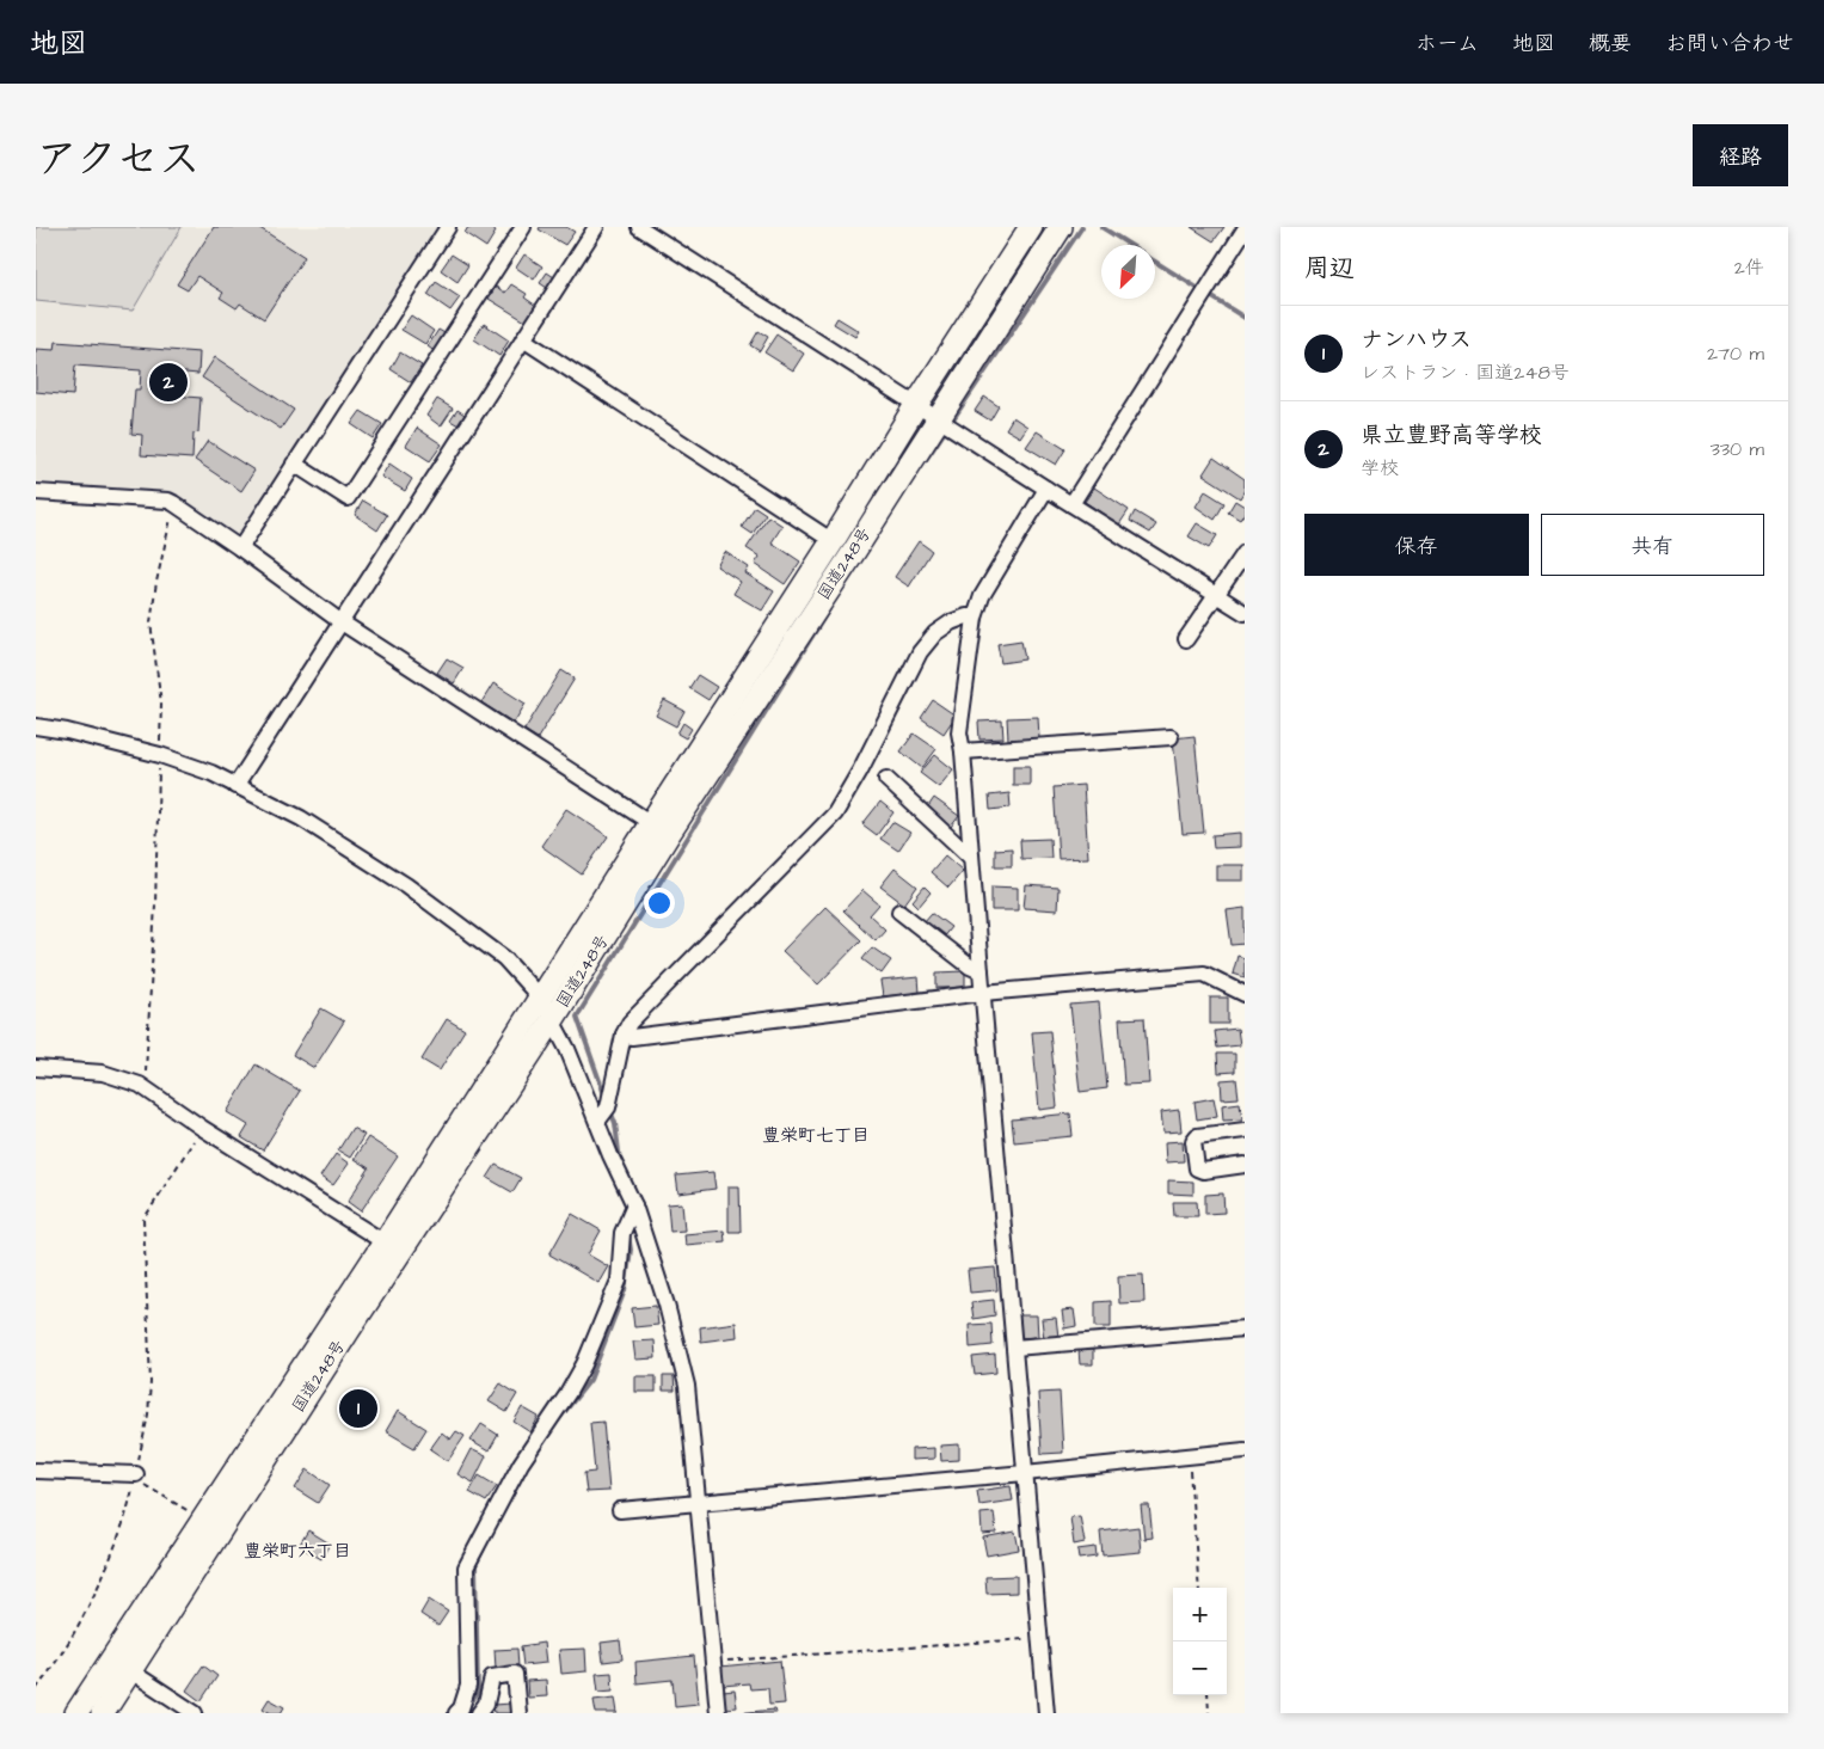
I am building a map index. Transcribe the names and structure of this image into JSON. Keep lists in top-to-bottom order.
{
  "streets": {
    "highway": ["国道248号"]
  },
  "districts": ["豊栄町七丁目", "豊栄町六丁目"],
  "north": "bottom left",
  "page": {
    "header": "地図",
    "nav": [
      "ホーム",
      "地図",
      "概要",
      "お問い合わせ"
    ],
    "title": "アクセス",
    "buttons": [
      "経路",
      ["保存", "共有"]
    ],
    "heading": ["周辺", "2件"],
    "list": [
      {
        "mark": "1",
        "name": "ナンハウス",
        "note": "レストラン · 国道248号",
        "value": "270 m"
      },
      {
        "mark": "2",
        "name": "県立豊野高等学校",
        "note": "学校",
        "value": "330 m"
      }
    ],
    "pins": ["2", "1"],
    "map_buttons": ["+", "−"]
  }
}
